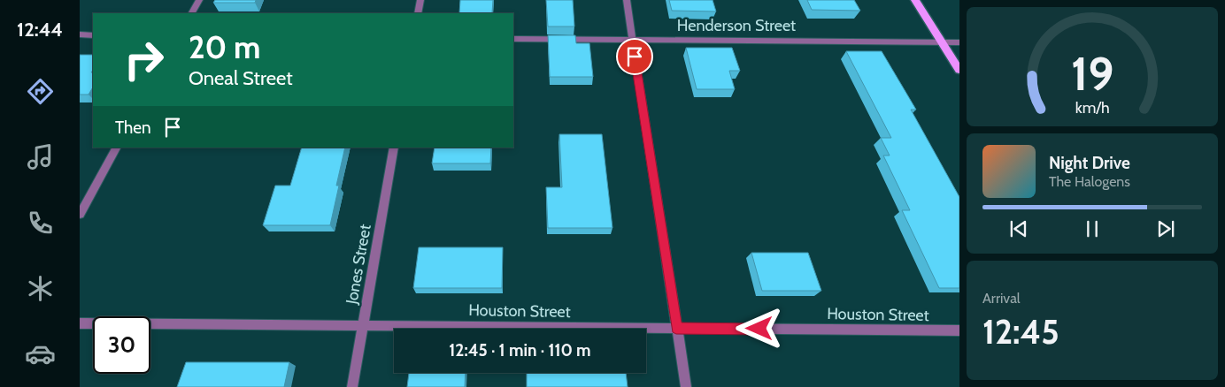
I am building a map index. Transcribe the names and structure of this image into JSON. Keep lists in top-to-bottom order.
{
  "streets": {
    "street": ["Henderson Street", "Jones Street", "Houston Street"]
  },
  "crossings": [
    ["Jones Street", "Houston Street"]
  ],
  "page": {
    "tabs": "12:44",
    "turn": ["20 m", "Oneal Street"],
    "then": "Then",
    "song": ["Night Drive", "The Halogens"],
    "tile": ["Arrival", "12:45"],
    "limit": "30",
    "trip": "12:45 · 1 min · 110 m",
    "gauge": ["19", "km/h"]
  }
}
